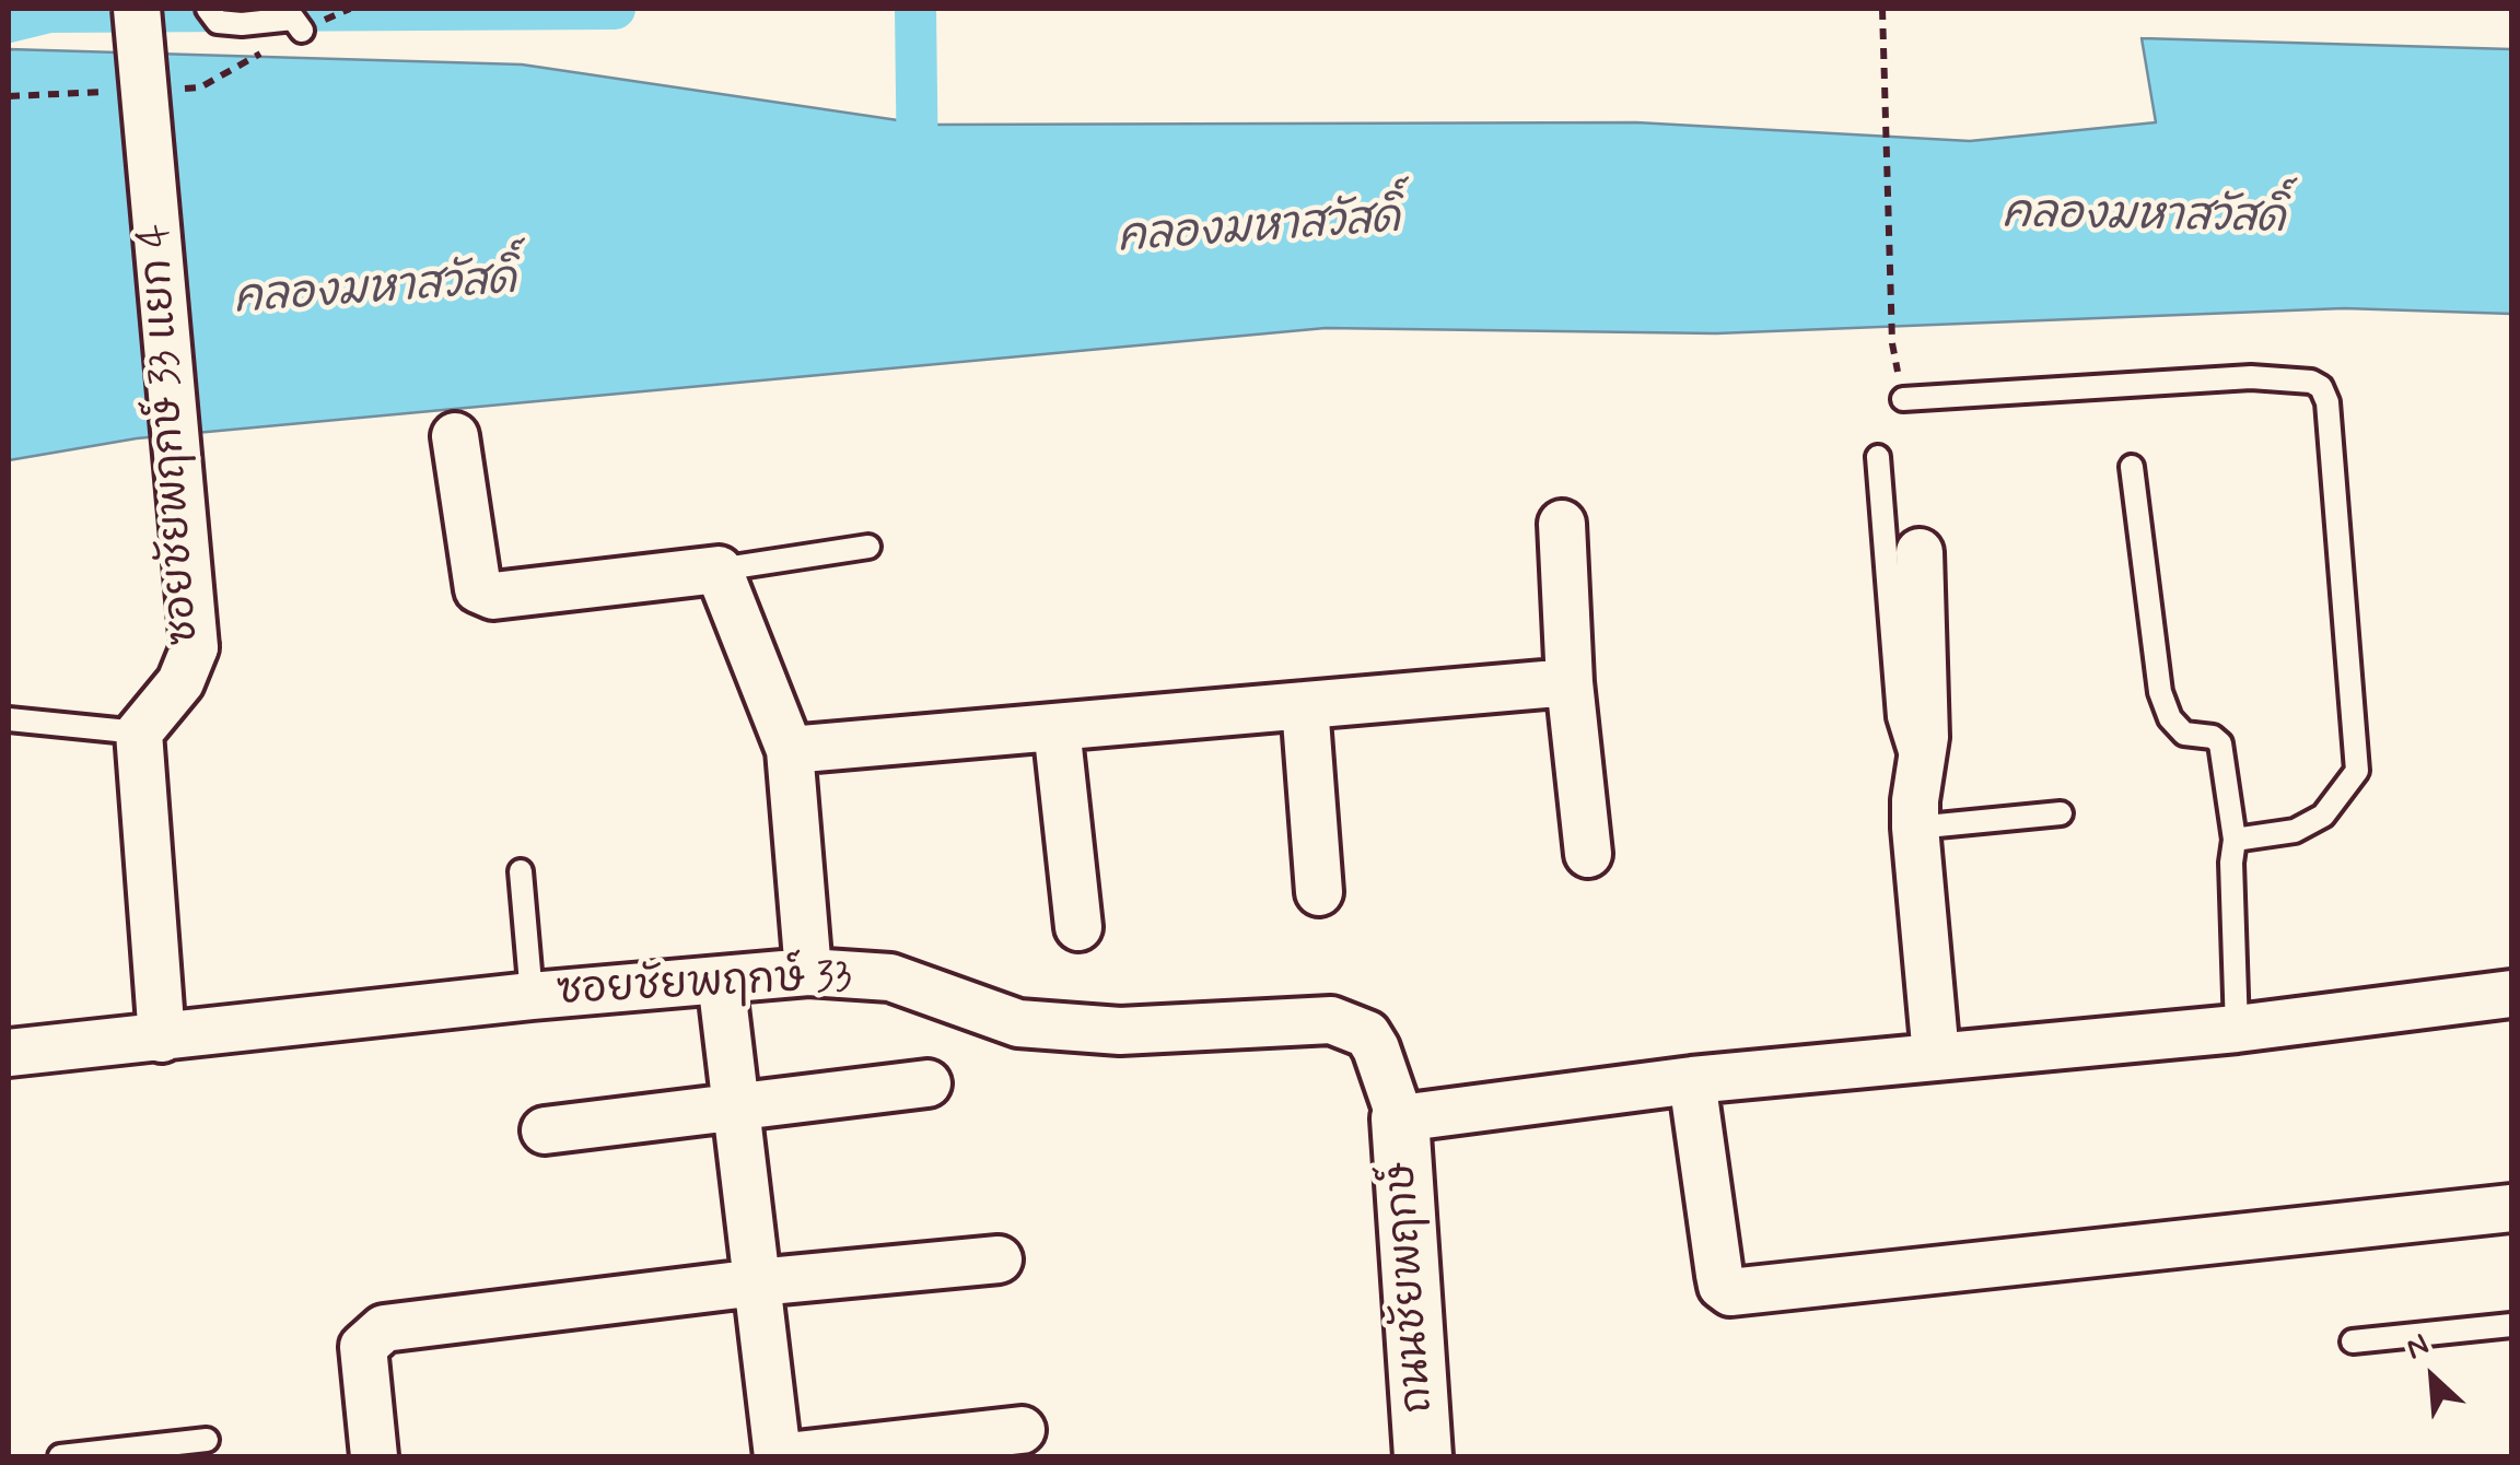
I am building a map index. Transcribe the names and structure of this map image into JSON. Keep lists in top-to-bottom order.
{
  "streets": {
    "street": ["ซอยชัยพฤกษ์ 33 แยก 4", "ซอยชัยพฤกษ์ 33", "ถนนชัยพฤกษ์"]
  },
  "crossings": [
    ["ซอยชัยพฤกษ์ 33", "ถนนชัยพฤกษ์"]
  ],
  "water": ["คลองมหาสวัสดิ์"],
  "north": "top left"
}
